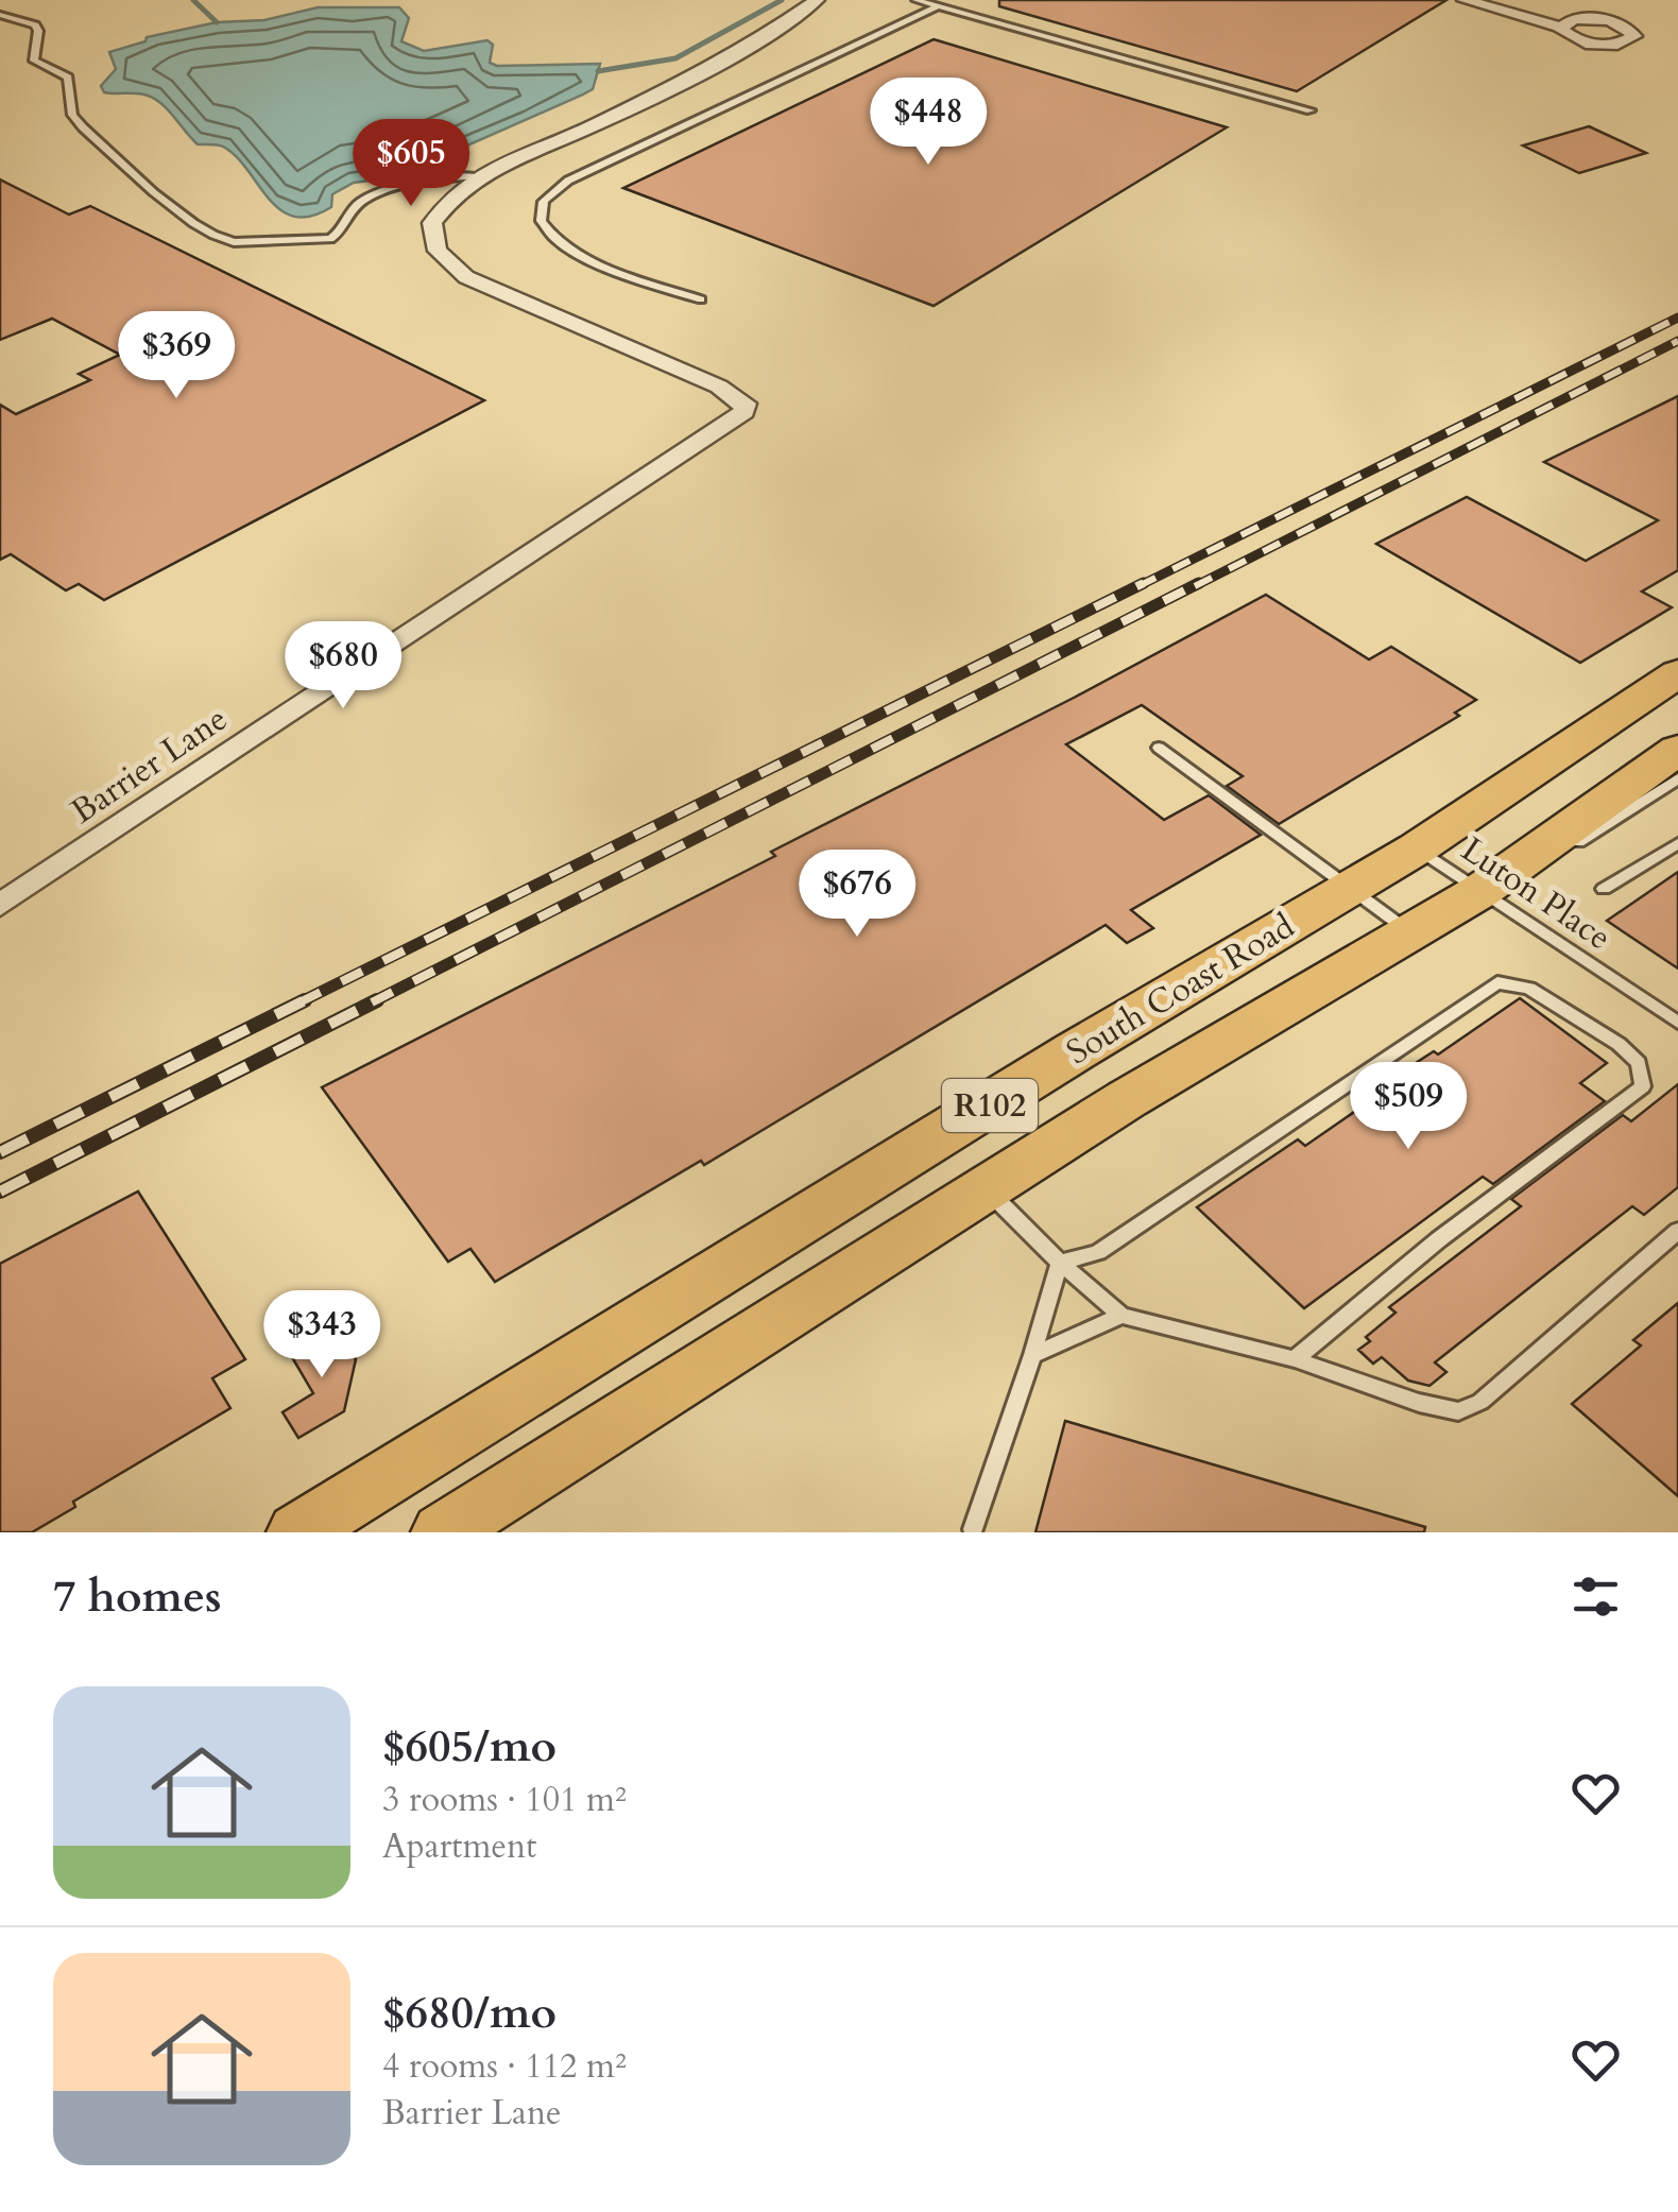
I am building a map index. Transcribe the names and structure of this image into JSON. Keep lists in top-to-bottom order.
{
  "streets": {
    "highway": ["South Coast Road", "R102"],
    "street": ["Barrier Lane"],
    "lane": ["Luton Place"]
  },
  "crossings": [
    ["Luton Place", "South Coast Road"]
  ],
  "page": {
    "price": [
      "$448",
      "$605",
      "$369",
      "$680",
      "$676",
      "$509",
      "$343"
    ],
    "heading": "7 homes",
    "list": [
      {
        "name": "$605/mo",
        "note": "3 rooms · 101 m² · Apartment"
      },
      {
        "name": "$680/mo",
        "note": "4 rooms · 112 m² · Barrier Lane"
      }
    ]
  }
}
